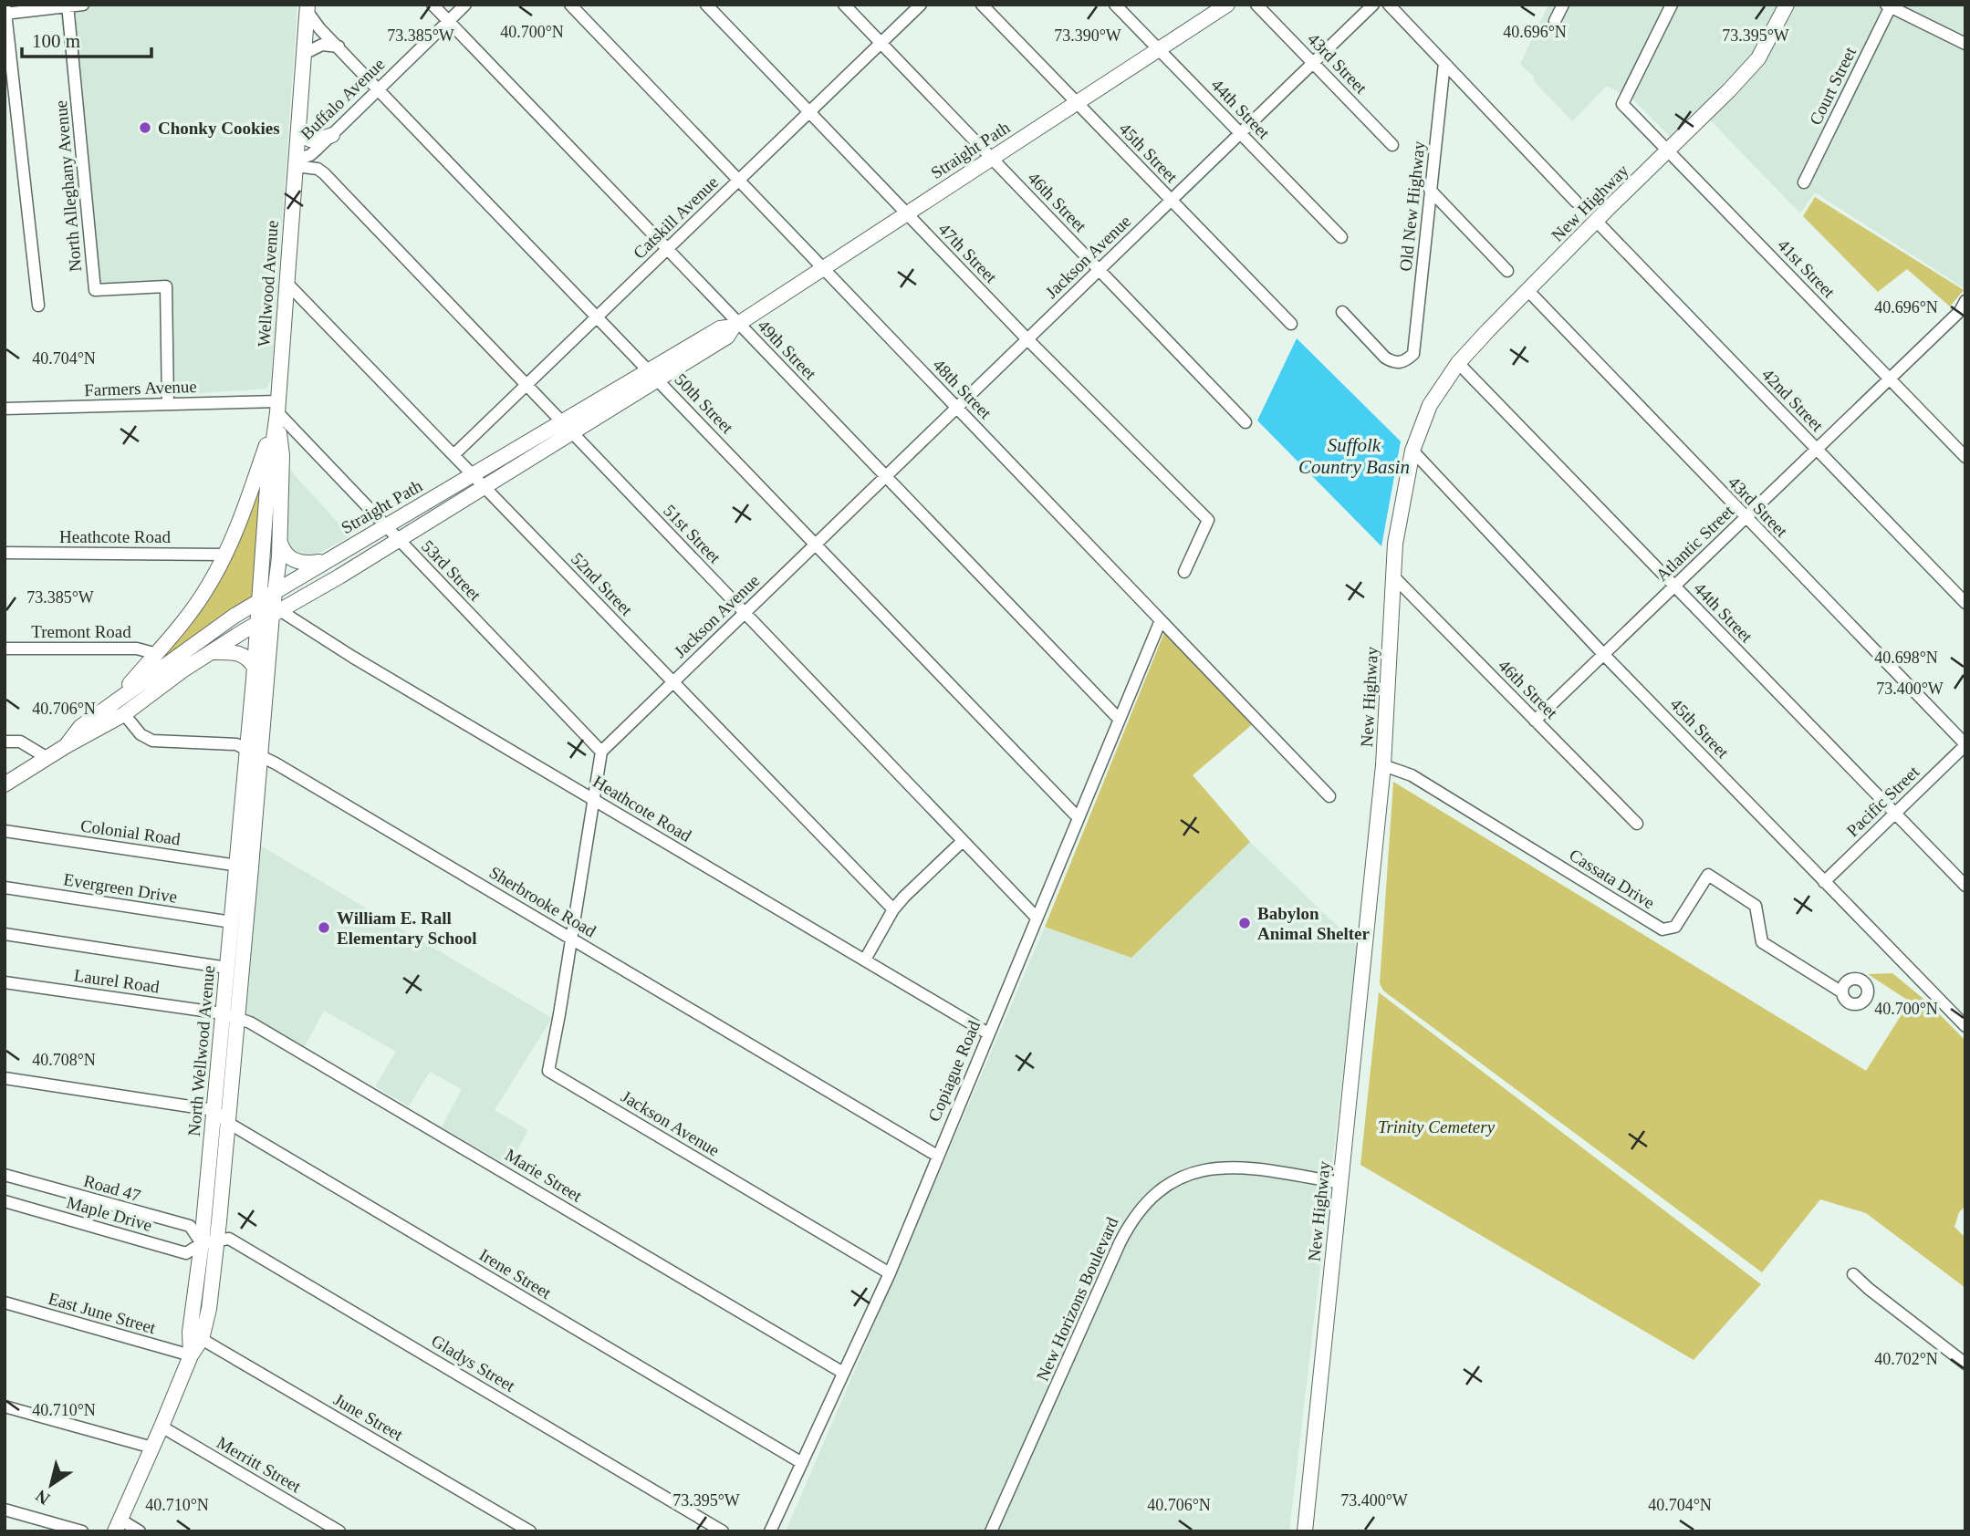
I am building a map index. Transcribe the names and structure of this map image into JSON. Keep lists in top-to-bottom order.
{
  "streets": {
    "main road": [
      "Straight Path",
      "New Highway",
      "Wellwood Avenue",
      "North Wellwood Avenue"
    ],
    "street": [
      "43rd Street",
      "Court Street",
      "Buffalo Avenue",
      "44th Street",
      "45th Street",
      "North Alleghany Avenue",
      "46th Street",
      "Old New Highway",
      "Catskill Avenue",
      "47th Street",
      "Jackson Avenue",
      "41st Street",
      "49th Street",
      "Farmers Avenue",
      "48th Street",
      "42nd Street",
      "50th Street",
      "51st Street",
      "Heathcote Road",
      "Atlantic Street",
      "53rd Street",
      "52nd Street",
      "Tremont Road",
      "Pacific Street",
      "Colonial Road",
      "Cassata Drive",
      "Evergreen Drive",
      "Sherbrooke Road",
      "Laurel Road",
      "Copiague Road",
      "Marie Street",
      "Road 47",
      "Maple Drive",
      "Irene Street",
      "New Horizons Boulevard",
      "East June Street",
      "Gladys Street",
      "June Street",
      "Merritt Street"
    ]
  },
  "crossings": [
    ["43rd Street", "New Highway"],
    ["43rd Street", "Jackson Avenue"],
    ["43rd Street", "Atlantic Street"],
    ["43rd Street", "Pacific Street"],
    ["Buffalo Avenue", "Wellwood Avenue"],
    ["Buffalo Avenue", "49th Street"],
    ["Buffalo Avenue", "50th Street"],
    ["Buffalo Avenue", "51st Street"],
    ["44th Street", "Straight Path"],
    ["44th Street", "New Highway"],
    ["44th Street", "Jackson Avenue"],
    ["44th Street", "Atlantic Street"],
    ["44th Street", "Pacific Street"],
    ["Straight Path", "45th Street"],
    ["Straight Path", "46th Street"],
    ["Straight Path", "47th Street"],
    ["Straight Path", "Wellwood Avenue"],
    ["Straight Path", "49th Street"],
    ["Straight Path", "48th Street"],
    ["Straight Path", "50th Street"],
    ["Straight Path", "51st Street"],
    ["Straight Path", "Heathcote Road"],
    ["Straight Path", "53rd Street"],
    ["Straight Path", "52nd Street"],
    ["Straight Path", "Sherbrooke Road"],
    ["45th Street", "New Highway"],
    ["45th Street", "Jackson Avenue"],
    ["45th Street", "Atlantic Street"],
    ["45th Street", "Pacific Street"],
    ["North Alleghany Avenue", "Farmers Avenue"],
    ["46th Street", "New Highway"],
    ["46th Street", "Catskill Avenue"],
    ["46th Street", "Jackson Avenue"],
    ["46th Street", "Atlantic Street"],
    ["New Highway", "41st Street"],
    ["New Highway", "42nd Street"],
    ["New Highway", "Cassata Drive"],
    ["New Highway", "New Horizons Boulevard"],
    ["Catskill Avenue", "47th Street"],
    ["Catskill Avenue", "49th Street"],
    ["Catskill Avenue", "48th Street"],
    ["Catskill Avenue", "50th Street"],
    ["Catskill Avenue", "51st Street"],
    ["Catskill Avenue", "52nd Street"],
    ["47th Street", "Jackson Avenue"],
    ["Jackson Avenue", "49th Street"],
    ["Jackson Avenue", "48th Street"],
    ["Jackson Avenue", "50th Street"],
    ["Jackson Avenue", "51st Street"],
    ["Jackson Avenue", "Heathcote Road"],
    ["Jackson Avenue", "53rd Street"],
    ["Jackson Avenue", "52nd Street"],
    ["Jackson Avenue", "Sherbrooke Road"],
    ["Jackson Avenue", "Copiague Road"],
    ["41st Street", "Atlantic Street"],
    ["Wellwood Avenue", "Farmers Avenue"],
    ["Wellwood Avenue", "50th Street"],
    ["Wellwood Avenue", "51st Street"],
    ["Wellwood Avenue", "Heathcote Road"],
    ["Wellwood Avenue", "53rd Street"],
    ["Wellwood Avenue", "52nd Street"],
    ["Wellwood Avenue", "Sherbrooke Road"],
    ["Wellwood Avenue", "North Wellwood Avenue"],
    ["49th Street", "Copiague Road"],
    ["Farmers Avenue", "53rd Street"],
    ["48th Street", "Copiague Road"],
    ["42nd Street", "Atlantic Street"],
    ["50th Street", "Copiague Road"],
    ["51st Street", "Copiague Road"],
    ["Heathcote Road", "Copiague Road"],
    ["Colonial Road", "North Wellwood Avenue"],
    ["Evergreen Drive", "North Wellwood Avenue"],
    ["Sherbrooke Road", "North Wellwood Avenue"],
    ["Sherbrooke Road", "Copiague Road"],
    ["Laurel Road", "North Wellwood Avenue"],
    ["Laurel Road", "Marie Street"],
    ["North Wellwood Avenue", "Marie Street"],
    ["North Wellwood Avenue", "Road 47"],
    ["North Wellwood Avenue", "Maple Drive"],
    ["North Wellwood Avenue", "Irene Street"],
    ["North Wellwood Avenue", "East June Street"],
    ["North Wellwood Avenue", "Gladys Street"],
    ["North Wellwood Avenue", "June Street"],
    ["North Wellwood Avenue", "Merritt Street"],
    ["Copiague Road", "Marie Street"],
    ["Copiague Road", "Irene Street"],
    ["Road 47", "Maple Drive"],
    ["Road 47", "Gladys Street"],
    ["Maple Drive", "Gladys Street"]
  ],
  "water": ["Suffolk Country Basin"],
  "parks": ["Trinity Cemetery"],
  "places": ["Chonky Cookies", "Babylon Animal Shelter", "William E. Rall Elementary School"],
  "scale_bar": "100 m",
  "north": "bottom left",
  "coordinates": [
    "40.700°N",
    "40.696°N",
    "73.385°W",
    "73.390°W",
    "73.395°W",
    "40.704°N",
    "40.698°N",
    "73.400°W",
    "40.706°N",
    "40.708°N",
    "40.702°N",
    "40.710°N"
  ]
}
